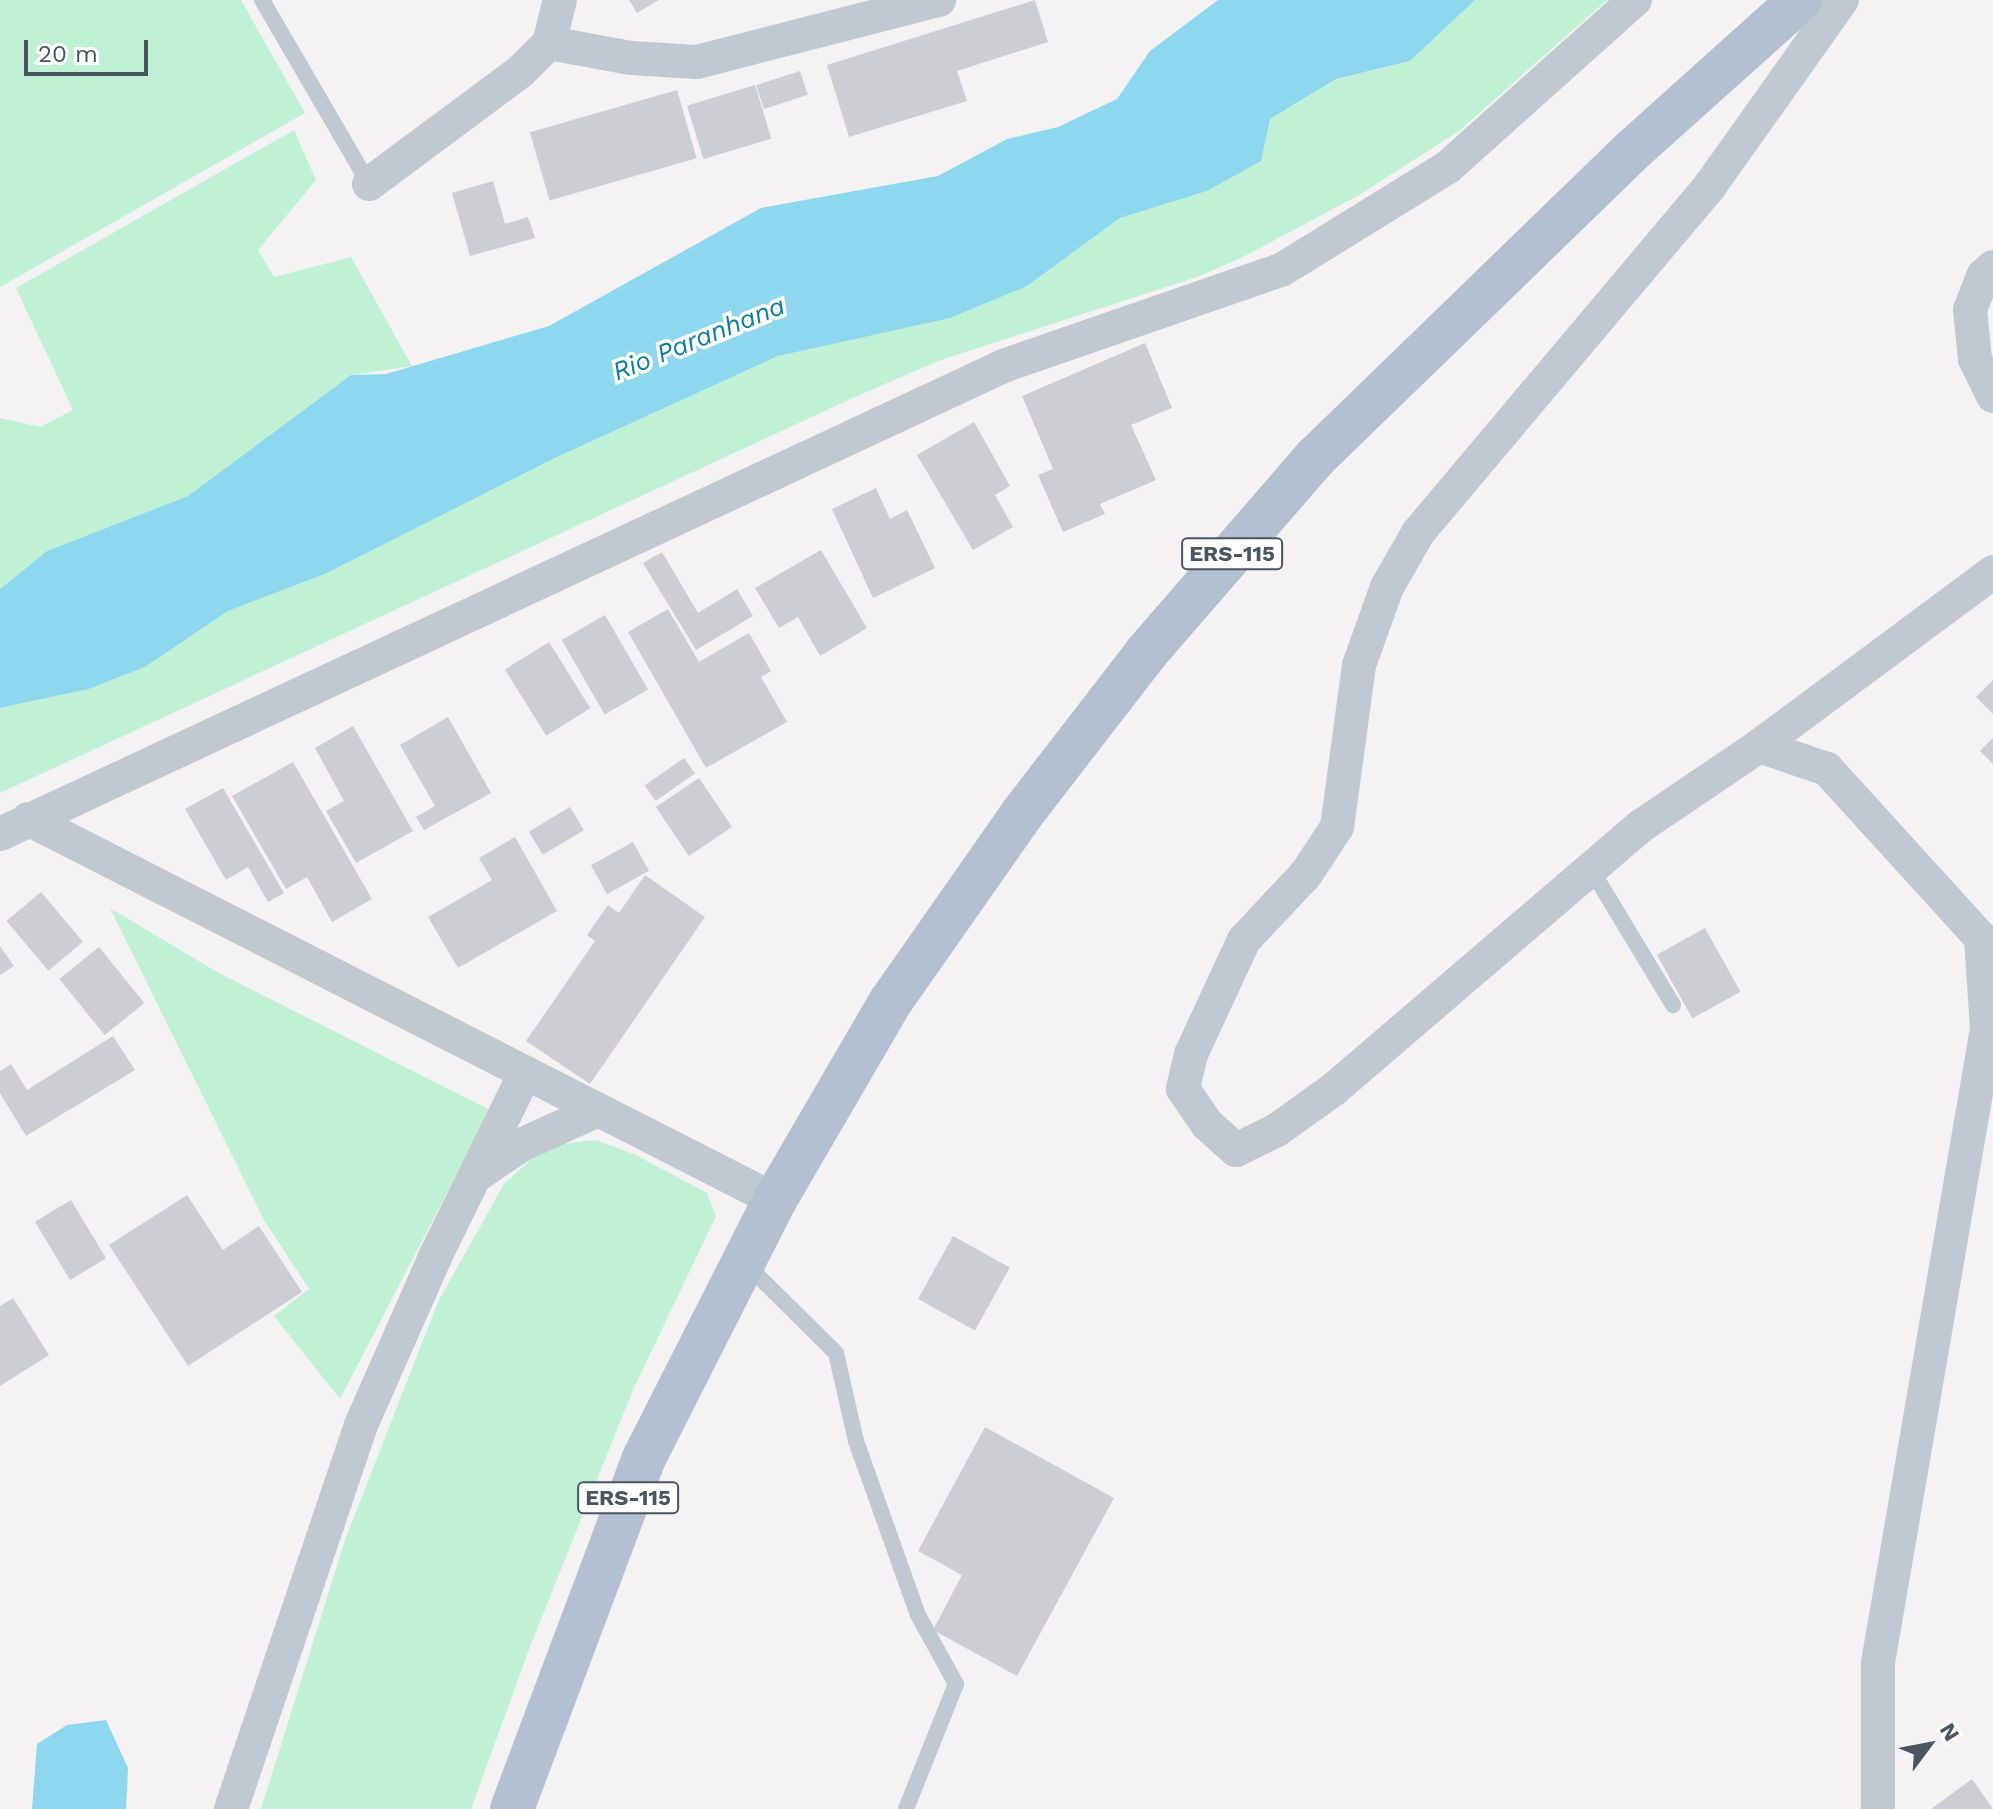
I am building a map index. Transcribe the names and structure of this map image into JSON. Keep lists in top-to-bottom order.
{
  "streets": {
    "main road": ["ERS-115"]
  },
  "water": ["Rio Paranhana"],
  "scale_bar": "20 m",
  "north": "top right"
}
